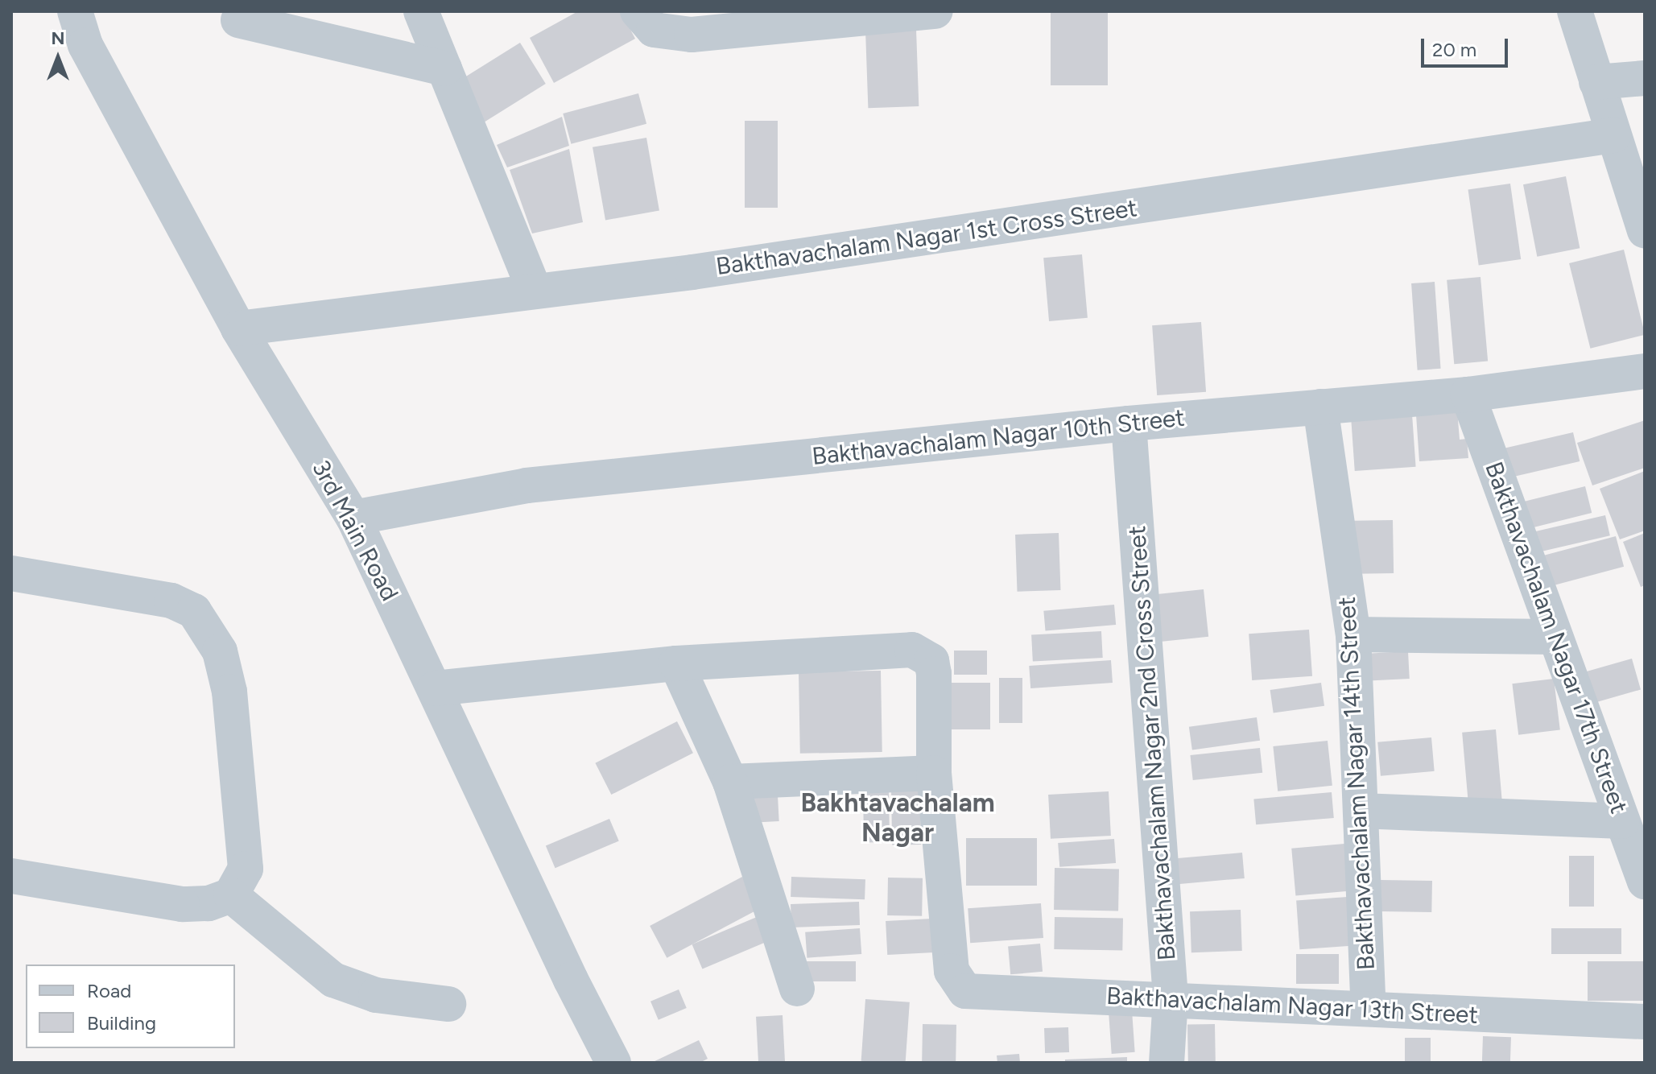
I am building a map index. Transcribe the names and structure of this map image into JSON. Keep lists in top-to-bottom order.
{
  "streets": {
    "street": [
      "Bakthavachalam Nagar 1st Cross Street",
      "Bakthavachalam Nagar 10th Street",
      "3rd Main Road",
      "Bakthavachalam Nagar 17th Street",
      "Bakthavachalam Nagar 2nd Cross Street",
      "Bakthavachalam Nagar 14th Street",
      "Bakthavachalam Nagar 13th Street"
    ]
  },
  "crossings": [
    ["Bakthavachalam Nagar 1st Cross Street", "3rd Main Road"],
    ["Bakthavachalam Nagar 10th Street", "3rd Main Road"],
    ["Bakthavachalam Nagar 10th Street", "Bakthavachalam Nagar 17th Street"],
    ["Bakthavachalam Nagar 10th Street", "Bakthavachalam Nagar 2nd Cross Street"],
    ["Bakthavachalam Nagar 10th Street", "Bakthavachalam Nagar 14th Street"],
    ["Bakthavachalam Nagar 2nd Cross Street", "Bakthavachalam Nagar 13th Street"],
    ["Bakthavachalam Nagar 14th Street", "Bakthavachalam Nagar 13th Street"]
  ],
  "districts": ["Bakhtavachalam Nagar"],
  "legend": ["Road", "Building"],
  "scale_bar": "20 m",
  "north": "top"
}
